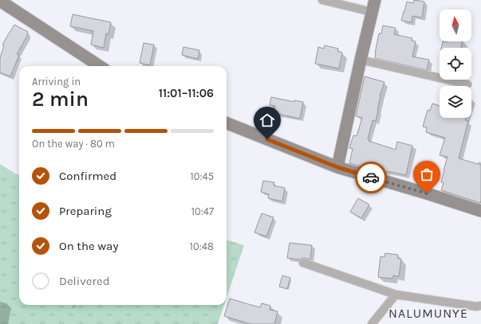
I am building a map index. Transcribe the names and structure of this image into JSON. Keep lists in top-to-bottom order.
{
  "districts": ["NALUMUNYE"],
  "north": "top",
  "page": {
    "heading": ["2 min", "Arriving in", "11:01–11:06"],
    "bar": "On the way · 80 m",
    "list": [
      ["Confirmed", "10:45"],
      ["Preparing", "10:47"],
      ["On the way", "10:48"],
      "Delivered"
    ]
  }
}
